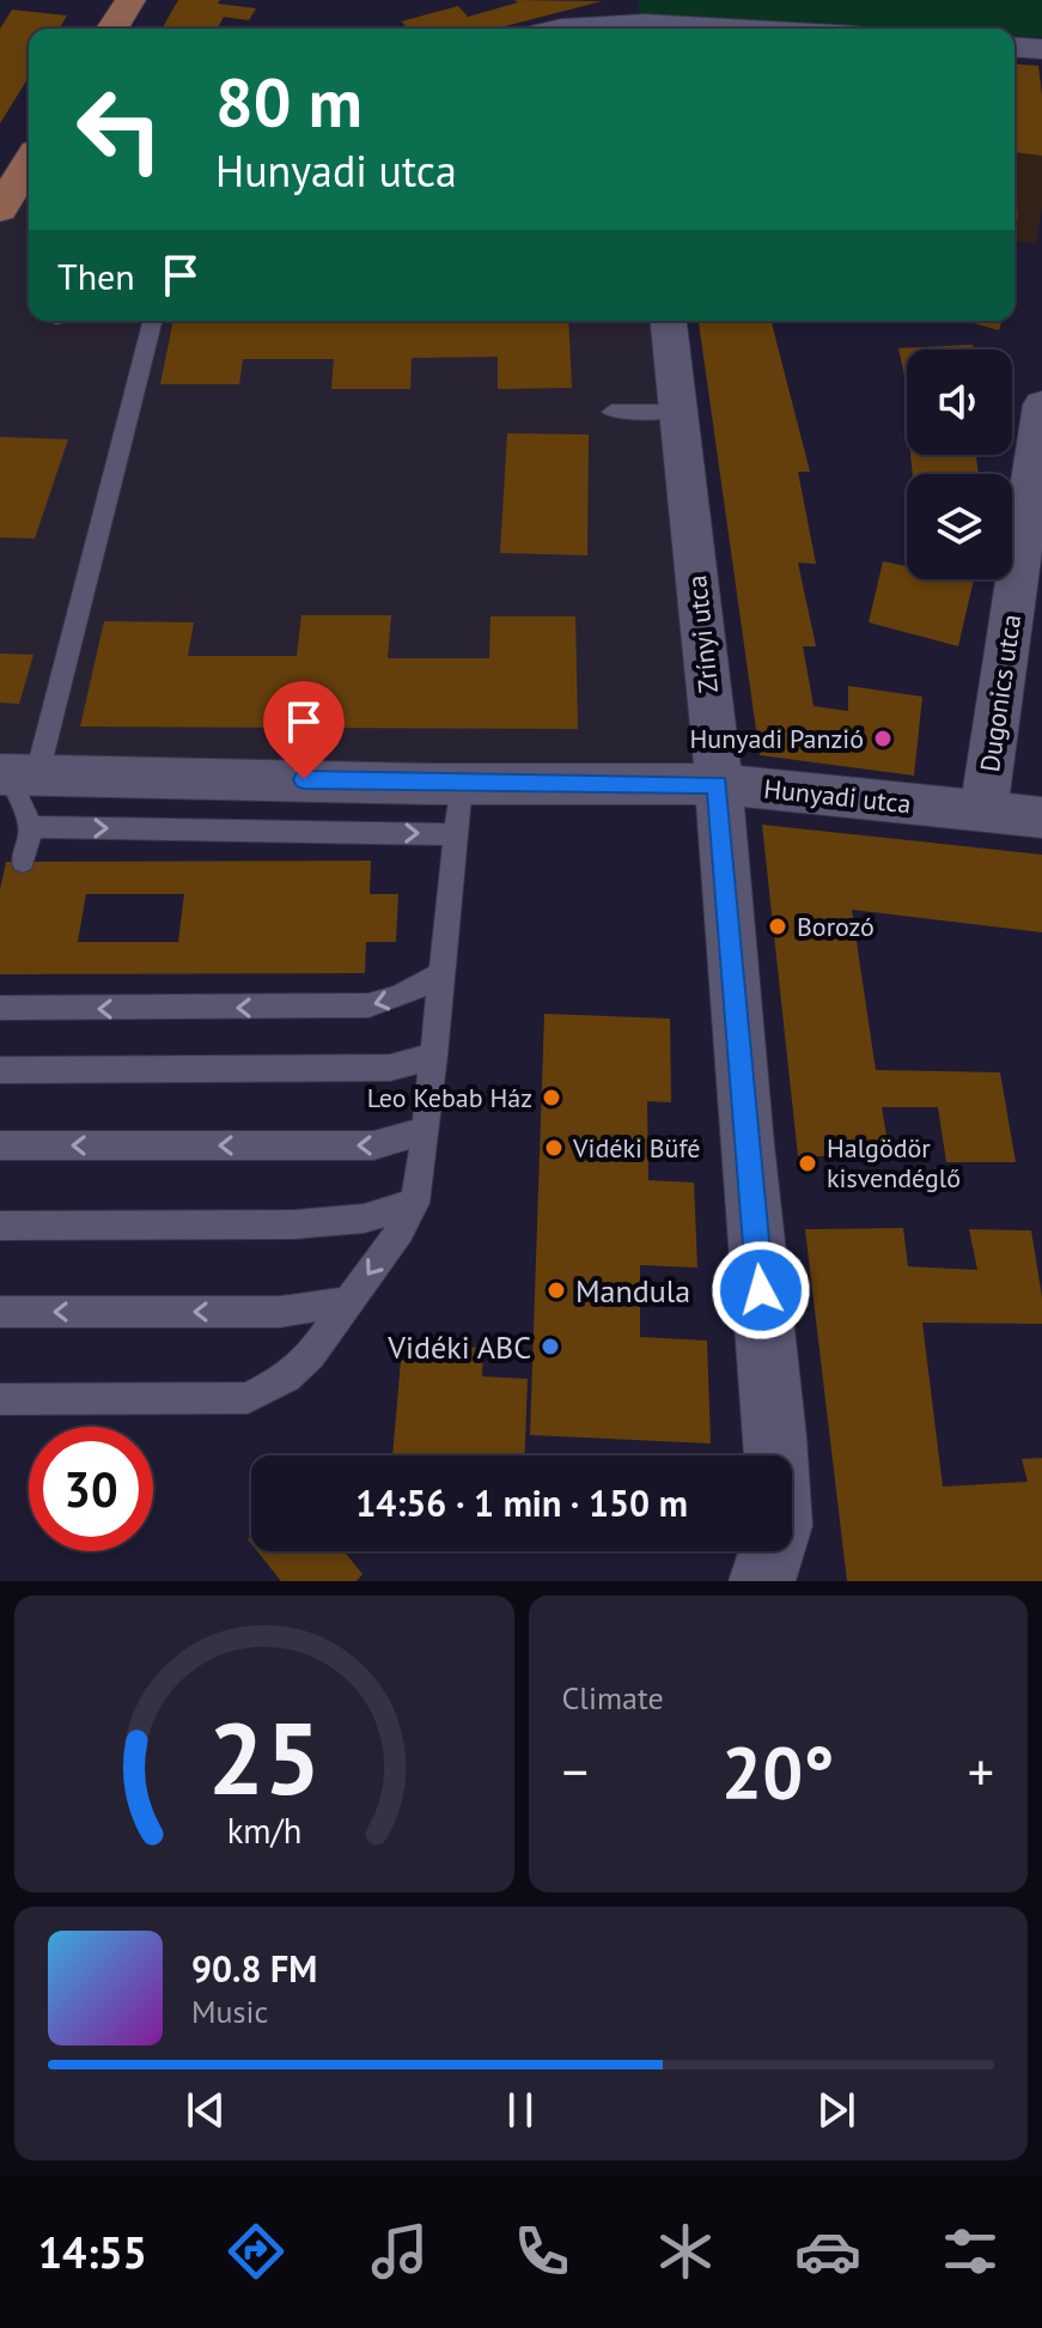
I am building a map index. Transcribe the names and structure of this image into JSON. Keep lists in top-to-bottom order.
{
  "streets": {
    "street": ["Zrínyi utca", "Dugonics utca", "Hunyadi utca"]
  },
  "crossings": [
    ["Zrínyi utca", "Hunyadi utca"],
    ["Dugonics utca", "Hunyadi utca"]
  ],
  "places": [
    "Hunyadi Panzió",
    "Borozó",
    "Leo Kebab Ház",
    "Vidéki Büfé",
    "Halgödör kisvendéglő",
    "Mandula",
    "Vidéki ABC"
  ],
  "page": {
    "turn": ["80 m", "Hunyadi utca"],
    "then": "Then",
    "limit": "30",
    "trip": "14:56 · 1 min · 150 m",
    "tile": "Climate",
    "heat": ["−", "20°", "+"],
    "song": ["90.8 FM", "Music"],
    "tabs": "14:55",
    "gauge": ["25", "km/h"]
  }
}
